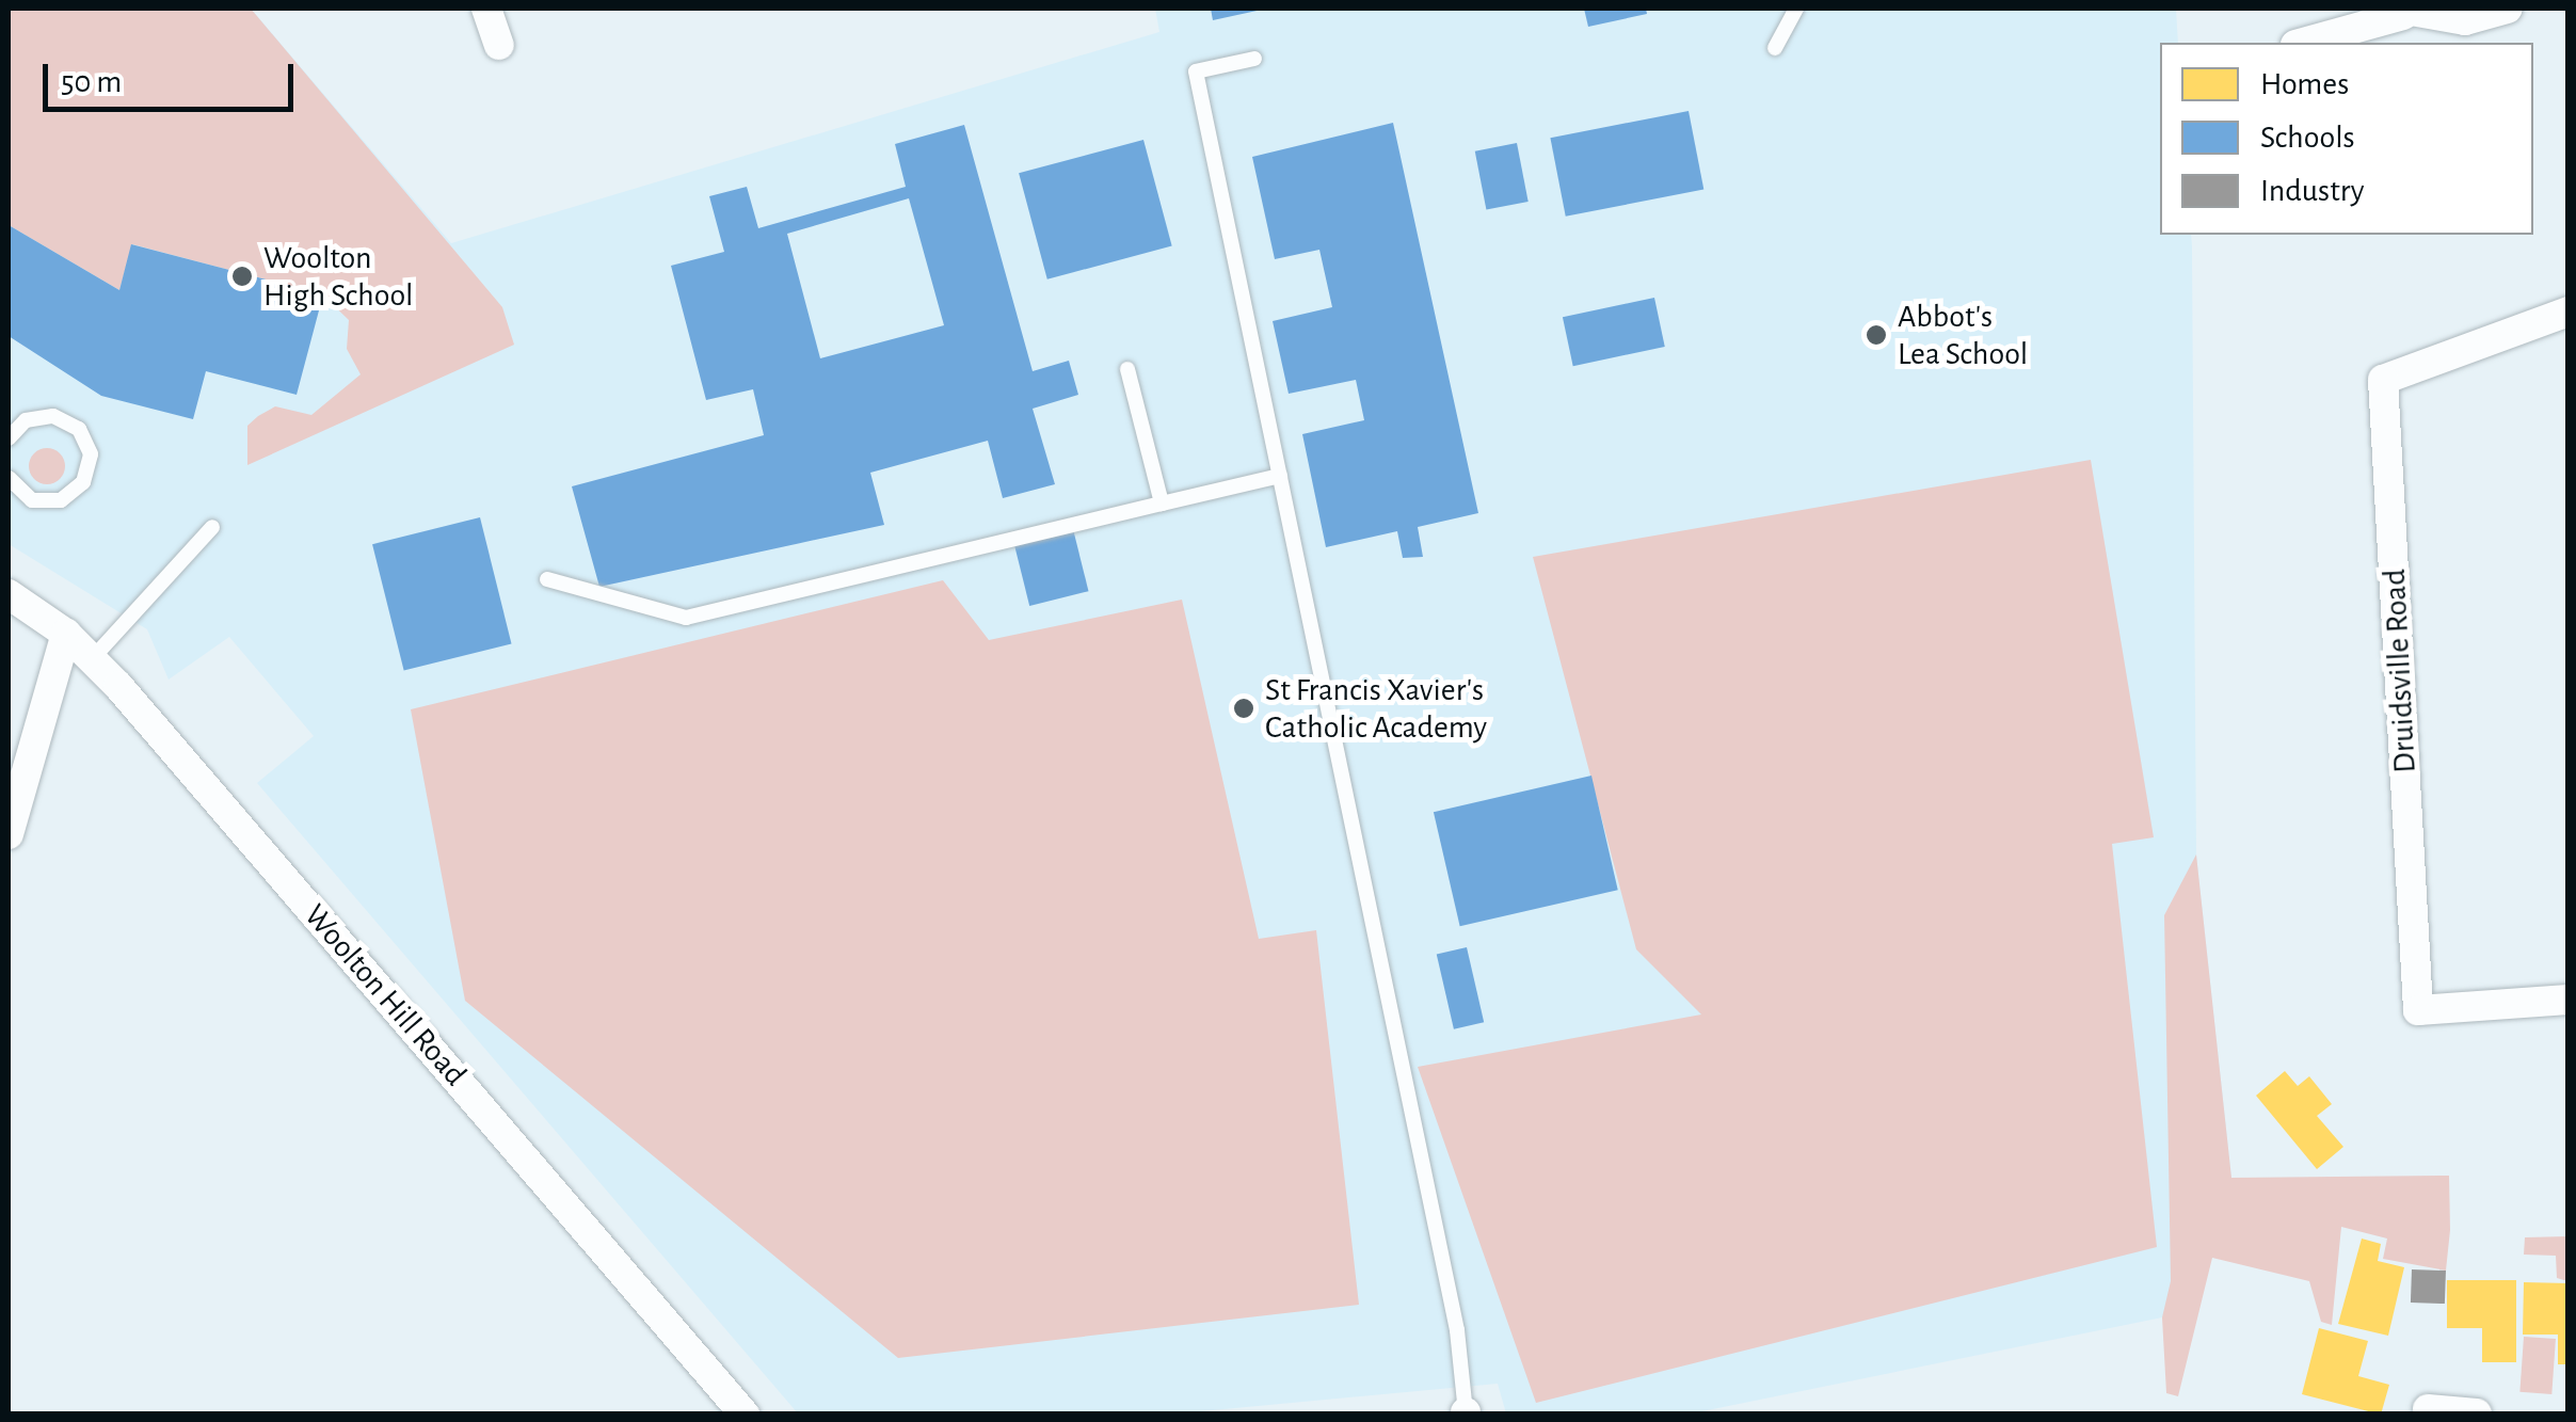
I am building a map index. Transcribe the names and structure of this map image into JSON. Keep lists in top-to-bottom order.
{
  "streets": {
    "street": ["Druidsville Road", "Woolton Hill Road"]
  },
  "places": ["Woolton High School", "Abbot's Lea School", "St Francis Xavier's Catholic Academy"],
  "legend": ["Homes", "Schools", "Industry"],
  "scale_bar": "50 m"
}
